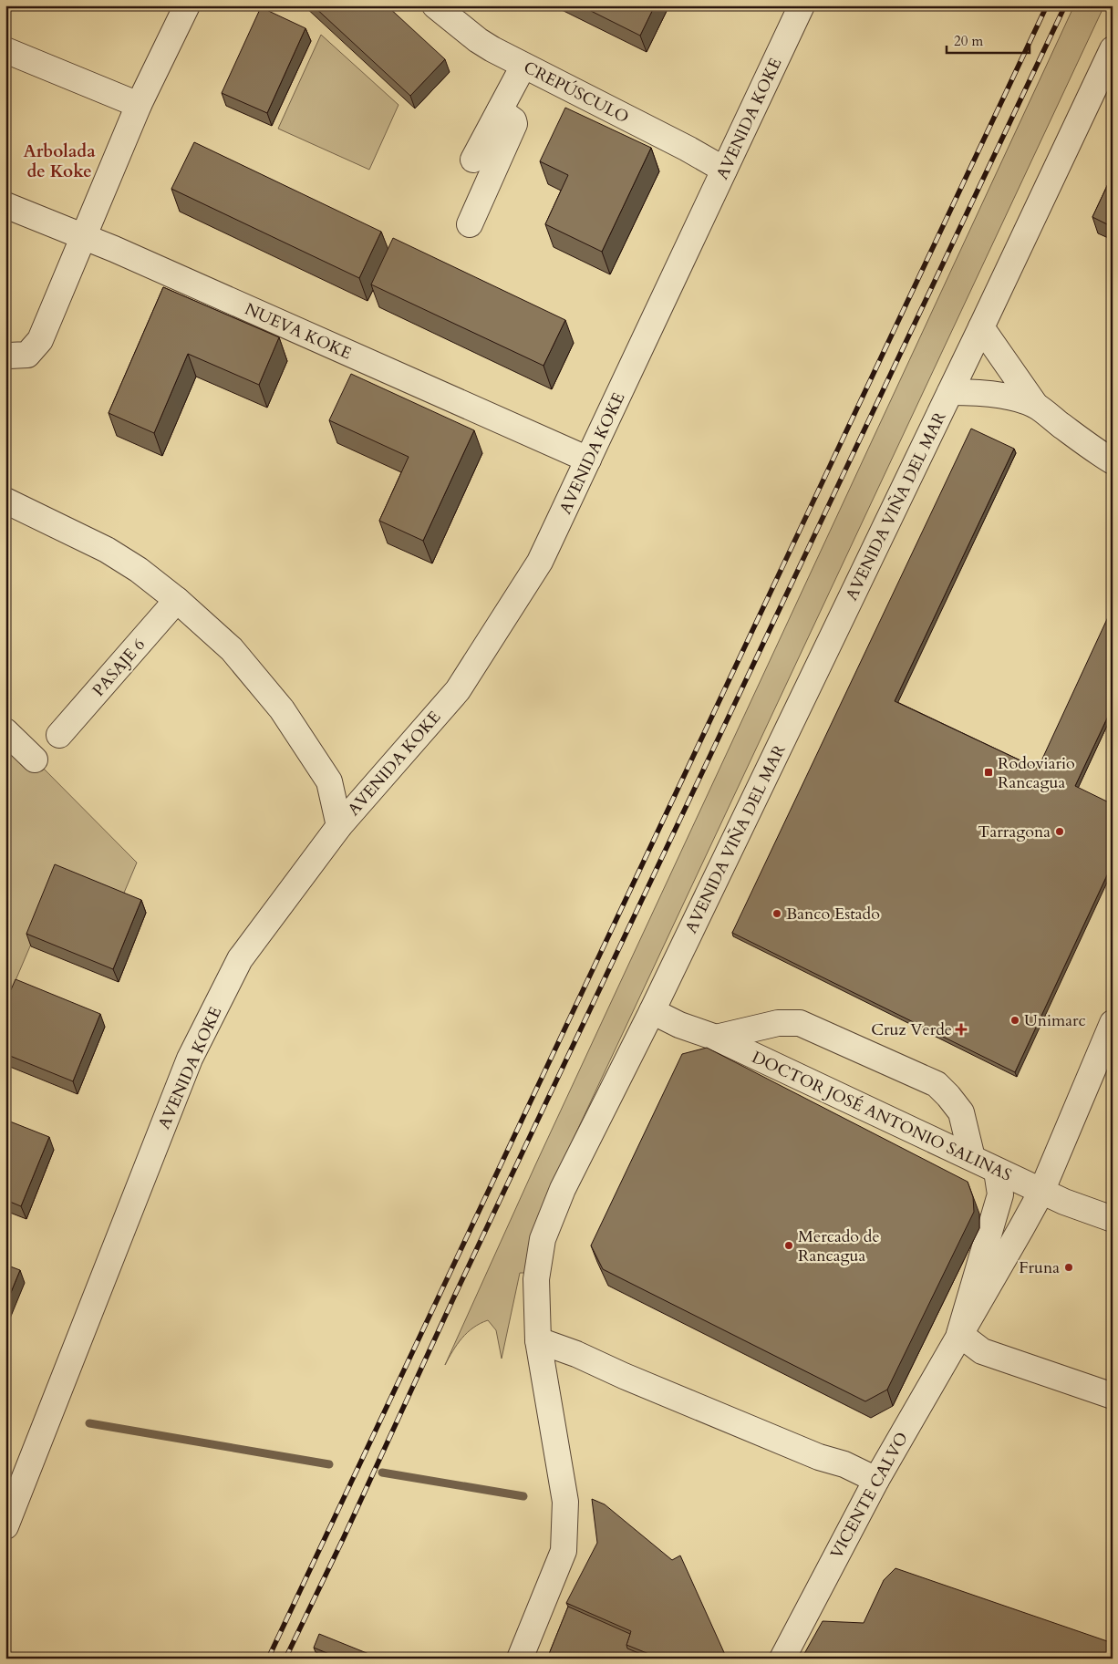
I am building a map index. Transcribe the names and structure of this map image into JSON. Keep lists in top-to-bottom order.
{
  "streets": {
    "street": [
      "CREPÚSCULO",
      "AVENIDA KOKE",
      "NUEVA KOKE",
      "AVENIDA VIÑA DEL MAR",
      "PASAJE 6",
      "DOCTOR JOSÉ ANTONIO SALINAS",
      "VICENTE CALVO"
    ]
  },
  "crossings": [
    ["CREPÚSCULO", "AVENIDA KOKE"],
    ["AVENIDA KOKE", "NUEVA KOKE"],
    ["AVENIDA VIÑA DEL MAR", "DOCTOR JOSÉ ANTONIO SALINAS"],
    ["DOCTOR JOSÉ ANTONIO SALINAS", "VICENTE CALVO"]
  ],
  "districts": ["Arbolada de Koke"],
  "places": {
    "transit": ["Rodoviario Rancagua"],
    "other": [
      "Tarragona",
      "Banco Estado",
      "Unimarc",
      "Mercado de Rancagua",
      "Fruna"
    ],
    "health": ["Cruz Verde"]
  },
  "scale_bar": "20 m"
}
